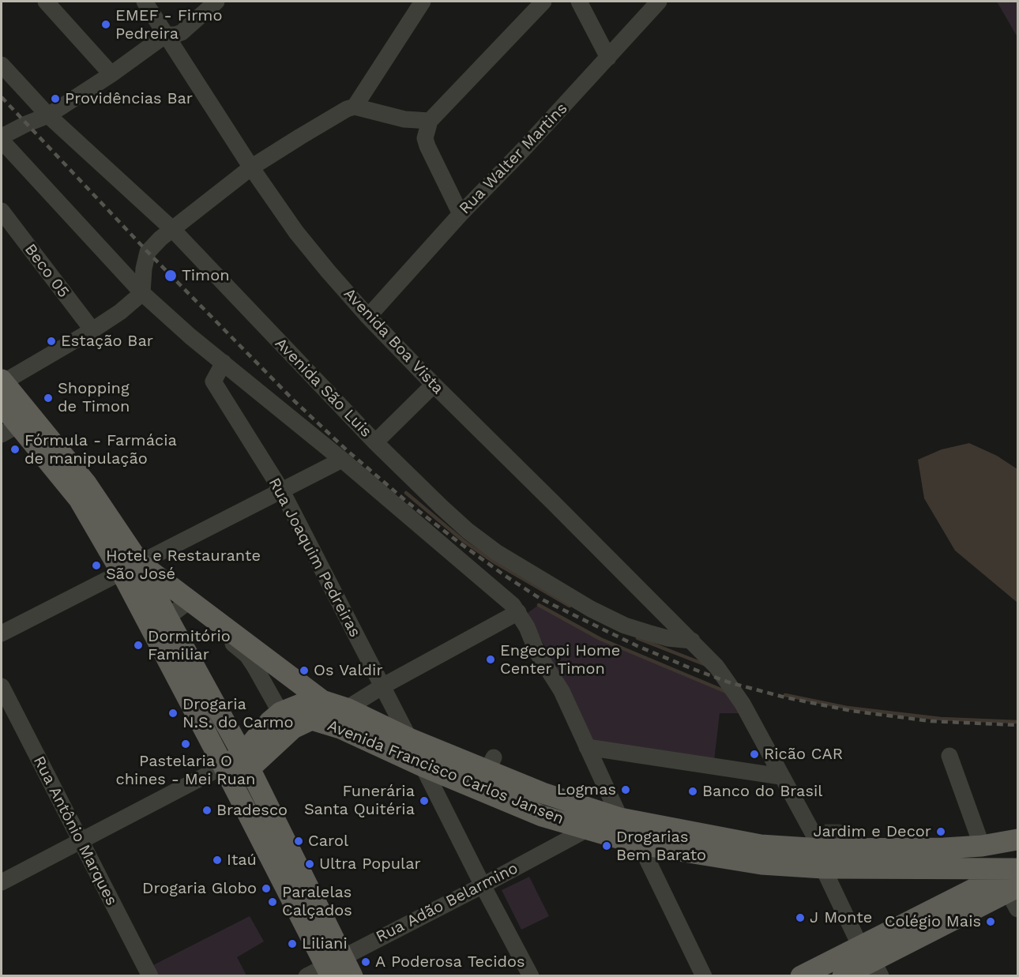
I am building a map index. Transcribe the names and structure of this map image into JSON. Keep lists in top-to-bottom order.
{
  "streets": {
    "main road": ["Avenida Francisco Carlos Jansen"],
    "street": [
      "Rua Walter Martins",
      "Beco 05",
      "Avenida Boa Vista",
      "Avenida São Luis",
      "Rua Joaquim Pedreiras",
      "Rua Antônio Marques",
      "Rua Adão Belarmino"
    ]
  },
  "crossings": [
    ["Rua Walter Martins", "Avenida Boa Vista"],
    ["Avenida Boa Vista", "Avenida São Luis"],
    ["Avenida Boa Vista", "Avenida Francisco Carlos Jansen"],
    ["Rua Joaquim Pedreiras", "Avenida Francisco Carlos Jansen"],
    ["Rua Joaquim Pedreiras", "Rua Adão Belarmino"],
    ["Avenida Francisco Carlos Jansen", "Rua Adão Belarmino"]
  ],
  "places": [
    "EMEF - Firmo Pedreira",
    "Providências Bar",
    "Timon",
    "Estação Bar",
    "Shopping de Timon",
    "Fórmula - Farmácia de manipulação",
    "Hotel e Restaurante São José",
    "Dormitório Familiar",
    "Engecopi Home Center Timon",
    "Os Valdir",
    "Drogaria N.S. do Carmo",
    "Pastelaria O chines - Mei Ruan",
    "Ricão CAR",
    "Logmas",
    "Banco do Brasil",
    "Funerária Santa Quitéria",
    "Bradesco",
    "Jardim e Decor",
    "Carol",
    "Drogarias Bem Barato",
    "Itaú",
    "Ultra Popular",
    "Drogaria Globo",
    "Paralelas Calçados",
    "J Monte",
    "Colégio Mais",
    "Liliani",
    "A Poderosa Tecidos"
  ]
}
